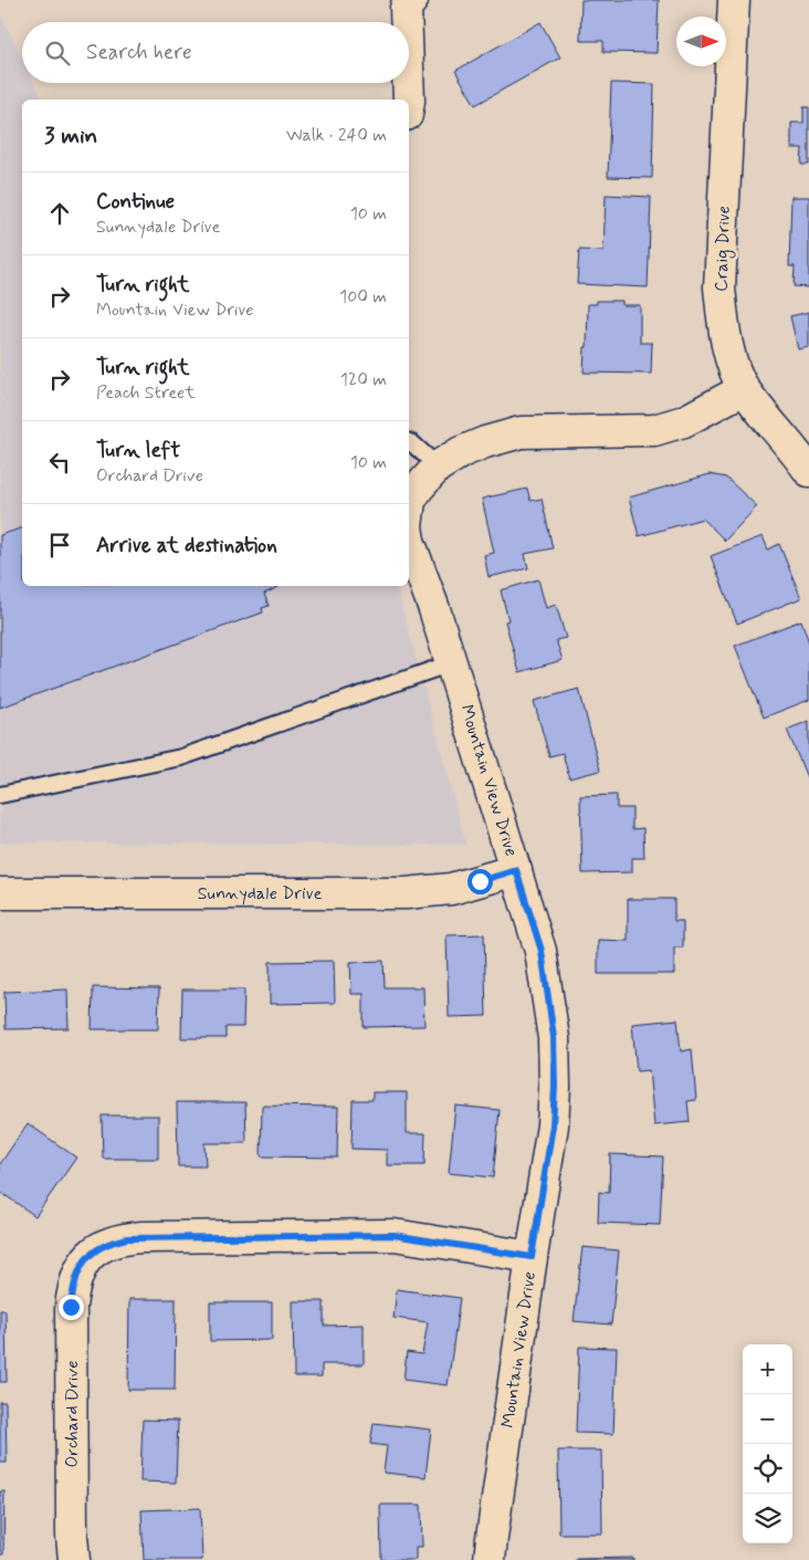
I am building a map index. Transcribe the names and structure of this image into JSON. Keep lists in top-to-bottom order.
{
  "streets": {
    "street": [
      "Craig Drive",
      "Mountain View Drive",
      "Sunnydale Drive",
      "Orchard Drive"
    ]
  },
  "crossings": [
    ["Craig Drive", "Mountain View Drive"],
    ["Mountain View Drive", "Sunnydale Drive"],
    ["Mountain View Drive", "Orchard Drive"]
  ],
  "north": "right",
  "page": {
    "search": "Search here",
    "heading": ["3 min", "Walk · 240 m"],
    "list": [
      ["Continue", "Sunnydale Drive", "10 m"],
      ["Turn right", "Mountain View Drive", "100 m"],
      ["Turn right", "Peach Street", "120 m"],
      ["Turn left", "Orchard Drive", "10 m"],
      "Arrive at destination"
    ],
    "map_buttons": ["+", "−"]
  }
}
